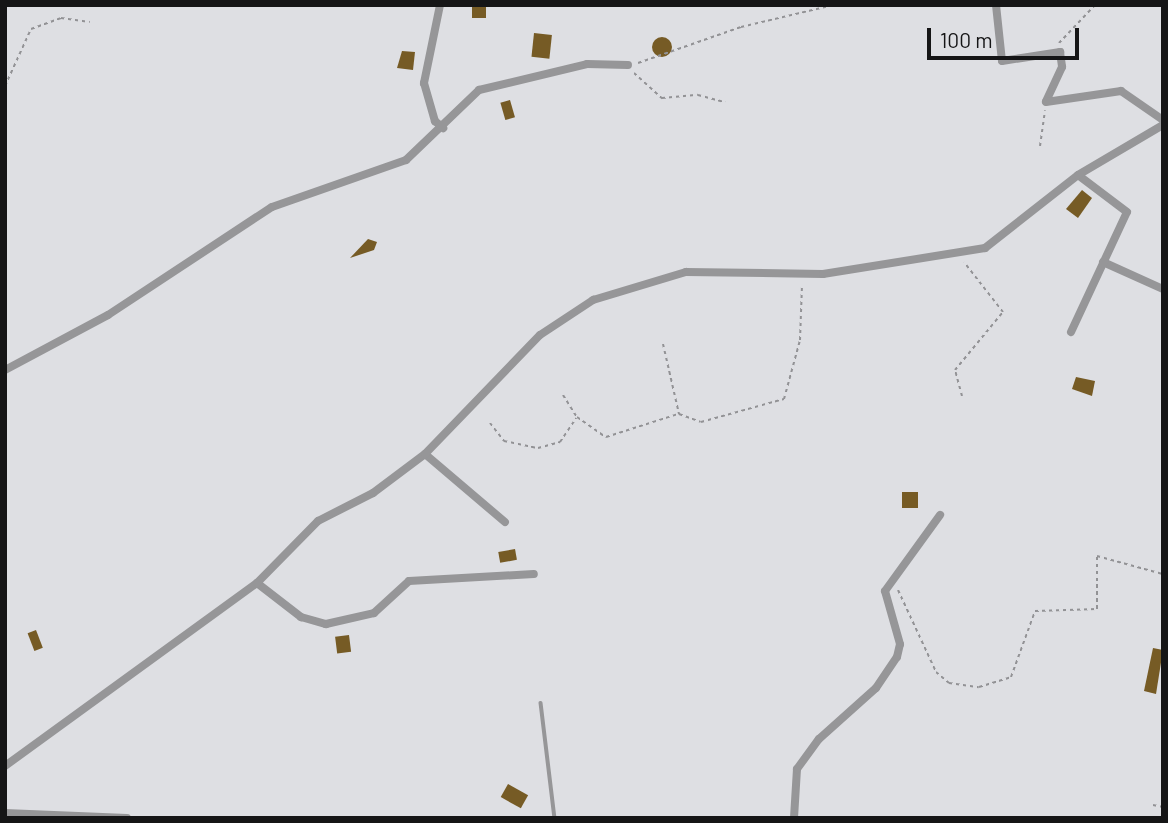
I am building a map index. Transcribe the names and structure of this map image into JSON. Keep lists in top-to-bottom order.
{
  "scale_bar": "100 m"
}
